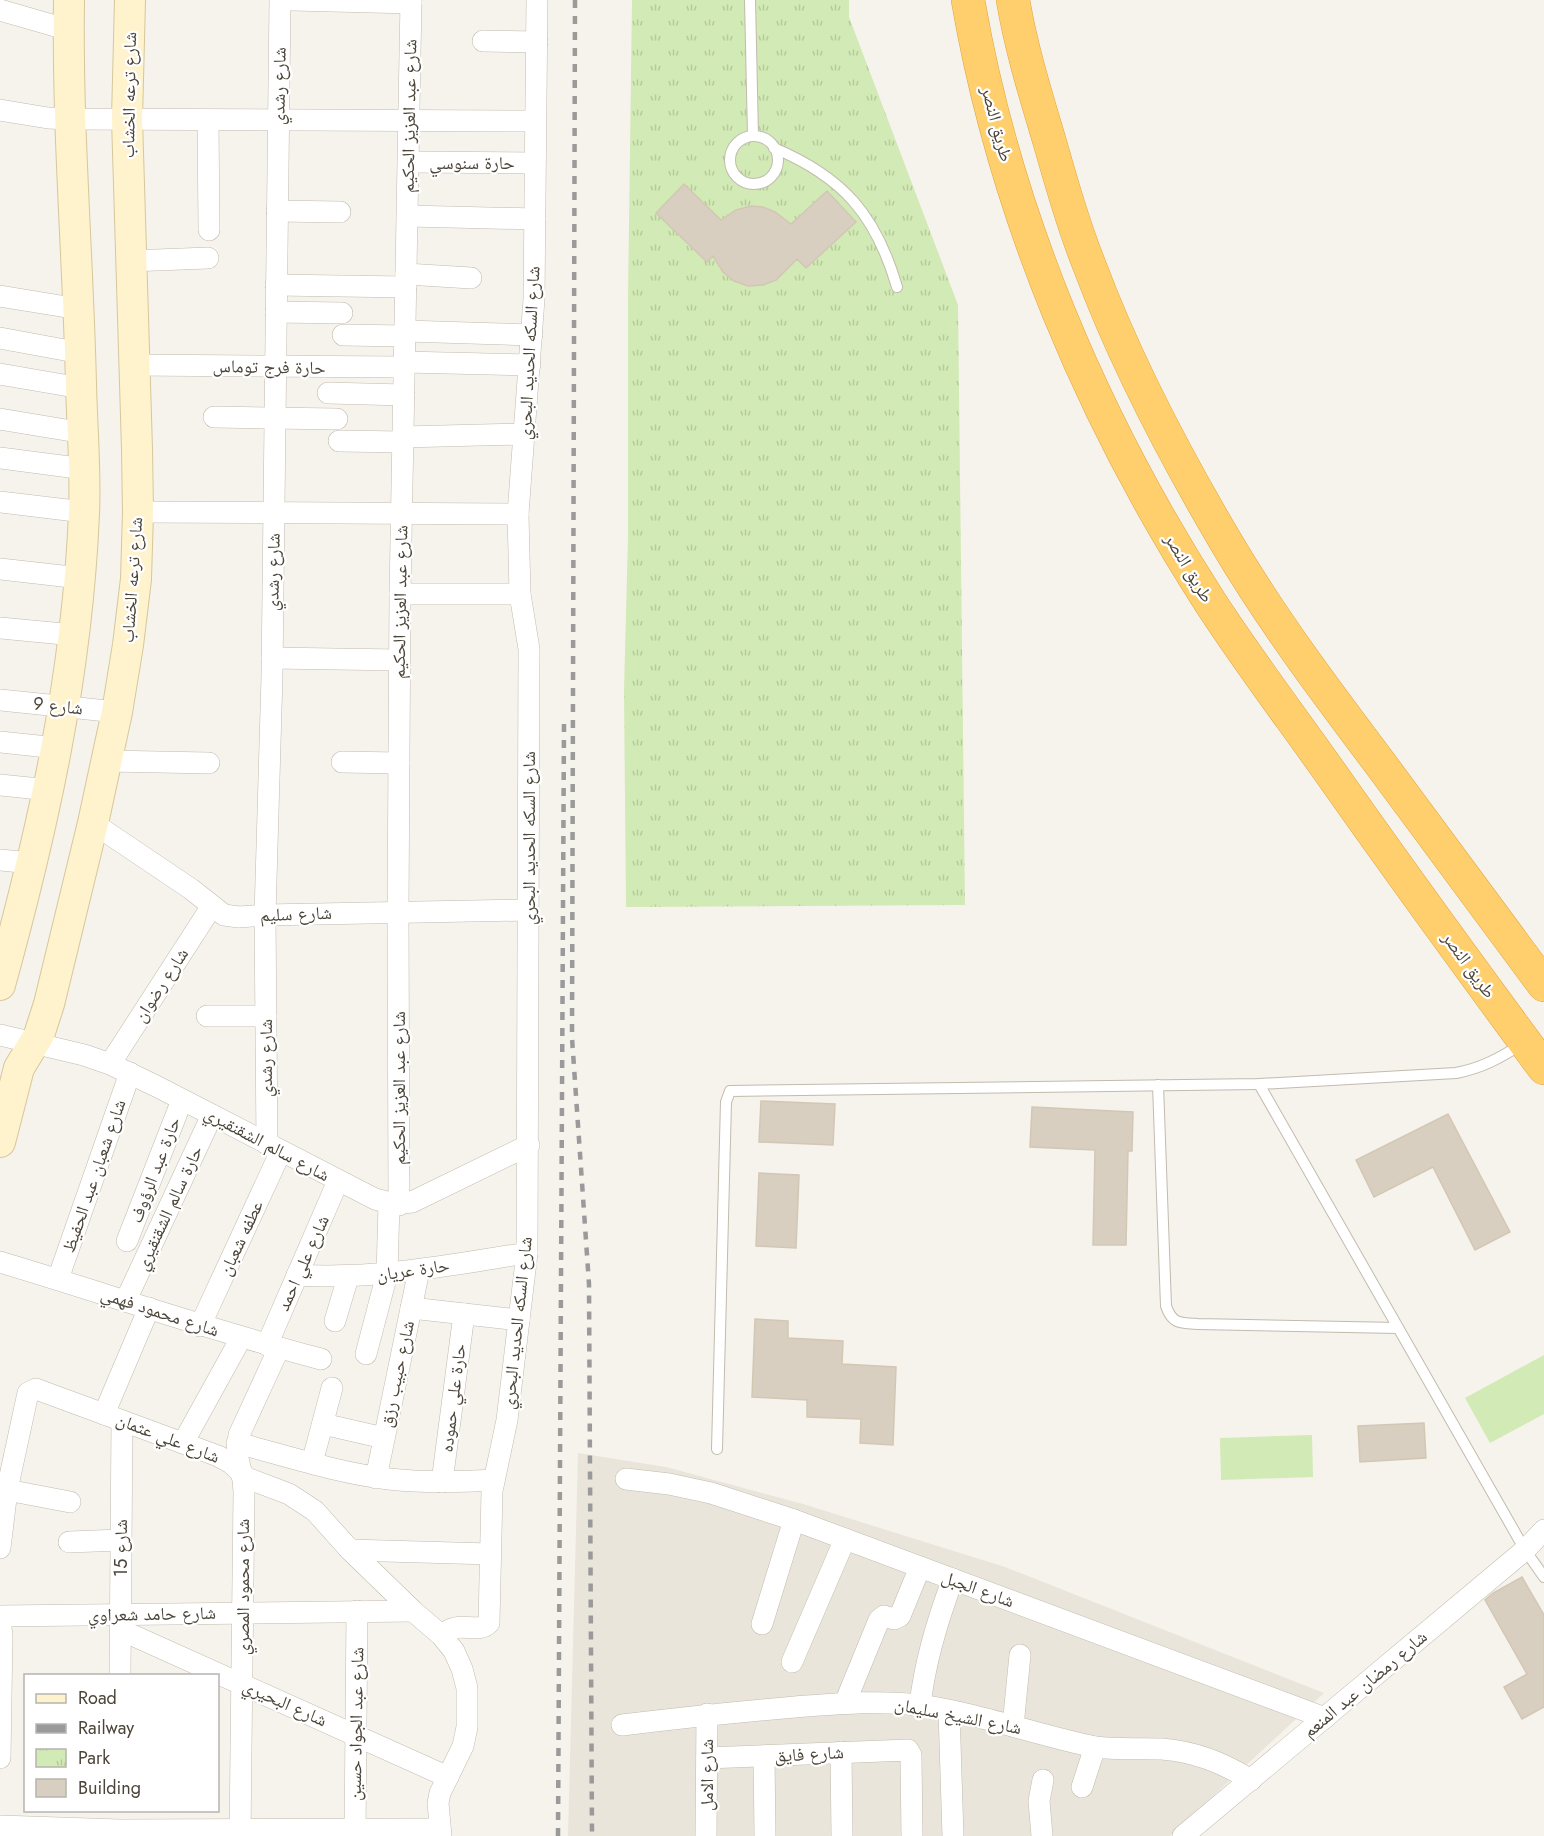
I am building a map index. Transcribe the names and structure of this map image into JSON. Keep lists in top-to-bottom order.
{
  "streets": {
    "highway": ["طريق النصر"],
    "street": [
      "شارع رشدي",
      "شارع ترعه الخشاب",
      "شارع عبد العزيز الحكيم",
      "حارة سنوسي",
      "شارع السكه الحديد البحري",
      "حارة فرج توماس",
      "شارع 9",
      "شارع سليم",
      "شارع رضوان",
      "شارع سالم الشقنقيري",
      "حارة عبد الرؤوف",
      "شارع شعبان عبد الحفيظ",
      "حارة سالم الشقنقيري",
      "عطفه شعبان",
      "شارع علي احمد",
      "حارة عريان",
      "شارع محمود فهمي",
      "شارع حبيب رزق",
      "حارة علي حموده",
      "شارع علي عثمان",
      "شارع 15",
      "شارع محمود المصري",
      "شارع الجبل",
      "شارع حامد شعراوي",
      "شارع رمضان عبد المنعم",
      "شارع البحيري",
      "شارع الشيخ سليمان",
      "شارع عبد الجواد حسين",
      "شارع فايق",
      "شارع الامل"
    ]
  },
  "crossings": [
    ["شارع رشدي", "حارة فرج توماس"],
    ["شارع رشدي", "شارع سليم"],
    ["شارع رشدي", "شارع سالم الشقنقيري"],
    ["شارع رشدي", "عطفه شعبان"],
    ["شارع ترعه الخشاب", "حارة فرج توماس"],
    ["شارع ترعه الخشاب", "شارع 9"],
    ["شارع ترعه الخشاب", "شارع سليم"],
    ["شارع ترعه الخشاب", "شارع سالم الشقنقيري"],
    ["شارع عبد العزيز الحكيم", "حارة سنوسي"],
    ["شارع عبد العزيز الحكيم", "حارة فرج توماس"],
    ["شارع عبد العزيز الحكيم", "شارع سليم"],
    ["شارع عبد العزيز الحكيم", "شارع سالم الشقنقيري"],
    ["شارع عبد العزيز الحكيم", "حارة عريان"],
    ["حارة سنوسي", "شارع السكه الحديد البحري"],
    ["شارع السكه الحديد البحري", "حارة فرج توماس"],
    ["شارع السكه الحديد البحري", "شارع سليم"],
    ["شارع السكه الحديد البحري", "حارة عريان"],
    ["شارع السكه الحديد البحري", "شارع علي عثمان"],
    ["شارع سليم", "شارع رضوان"],
    ["شارع رضوان", "شارع سالم الشقنقيري"],
    ["شارع سالم الشقنقيري", "حارة عبد الرؤوف"],
    ["شارع سالم الشقنقيري", "شارع شعبان عبد الحفيظ"],
    ["شارع سالم الشقنقيري", "حارة سالم الشقنقيري"],
    ["شارع سالم الشقنقيري", "عطفه شعبان"],
    ["شارع سالم الشقنقيري", "شارع علي احمد"],
    ["شارع شعبان عبد الحفيظ", "شارع محمود فهمي"],
    ["حارة سالم الشقنقيري", "شارع محمود فهمي"],
    ["عطفه شعبان", "شارع محمود فهمي"],
    ["شارع علي احمد", "حارة عريان"],
    ["شارع علي احمد", "شارع محمود فهمي"],
    ["شارع علي احمد", "شارع محمود المصري"],
    ["حارة عريان", "شارع حبيب رزق"],
    ["شارع محمود فهمي", "شارع محمود المصري"],
    ["شارع علي عثمان", "شارع 15"],
    ["شارع علي عثمان", "شارع محمود المصري"],
    ["شارع علي عثمان", "شارع حامد شعراوي"],
    ["شارع علي عثمان", "شارع البحيري"],
    ["شارع 15", "شارع حامد شعراوي"],
    ["شارع 15", "شارع البحيري"],
    ["شارع محمود المصري", "شارع حامد شعراوي"],
    ["شارع محمود المصري", "شارع البحيري"],
    ["شارع الجبل", "شارع رمضان عبد المنعم"],
    ["شارع حامد شعراوي", "شارع البحيري"],
    ["شارع حامد شعراوي", "شارع عبد الجواد حسين"],
    ["شارع رمضان عبد المنعم", "شارع الشيخ سليمان"],
    ["شارع البحيري", "شارع عبد الجواد حسين"],
    ["شارع الشيخ سليمان", "شارع الامل"],
    ["شارع فايق", "شارع الامل"]
  ],
  "legend": [
    "Road",
    "Railway",
    "Park",
    "Building"
  ]
}
